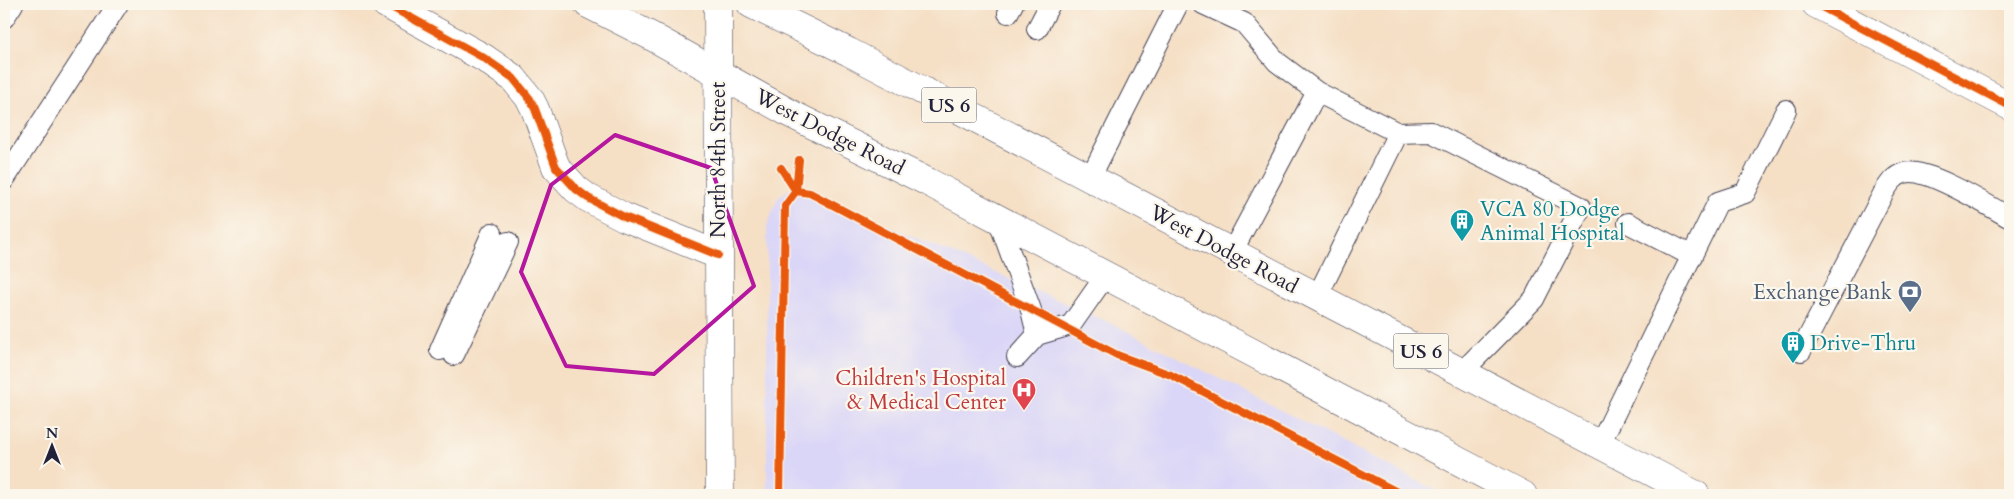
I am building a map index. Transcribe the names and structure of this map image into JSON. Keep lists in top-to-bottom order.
{
  "streets": {
    "main road": ["US 6", "West Dodge Road", "North 84th Street"]
  },
  "crossings": [
    ["West Dodge Road", "North 84th Street"]
  ],
  "places": {
    "building": ["VCA 80 Dodge Animal Hospital", "Drive-Thru"],
    "bank": ["Exchange Bank"],
    "hospital": ["Children's Hospital & Medical Center"]
  },
  "north": "top"
}
